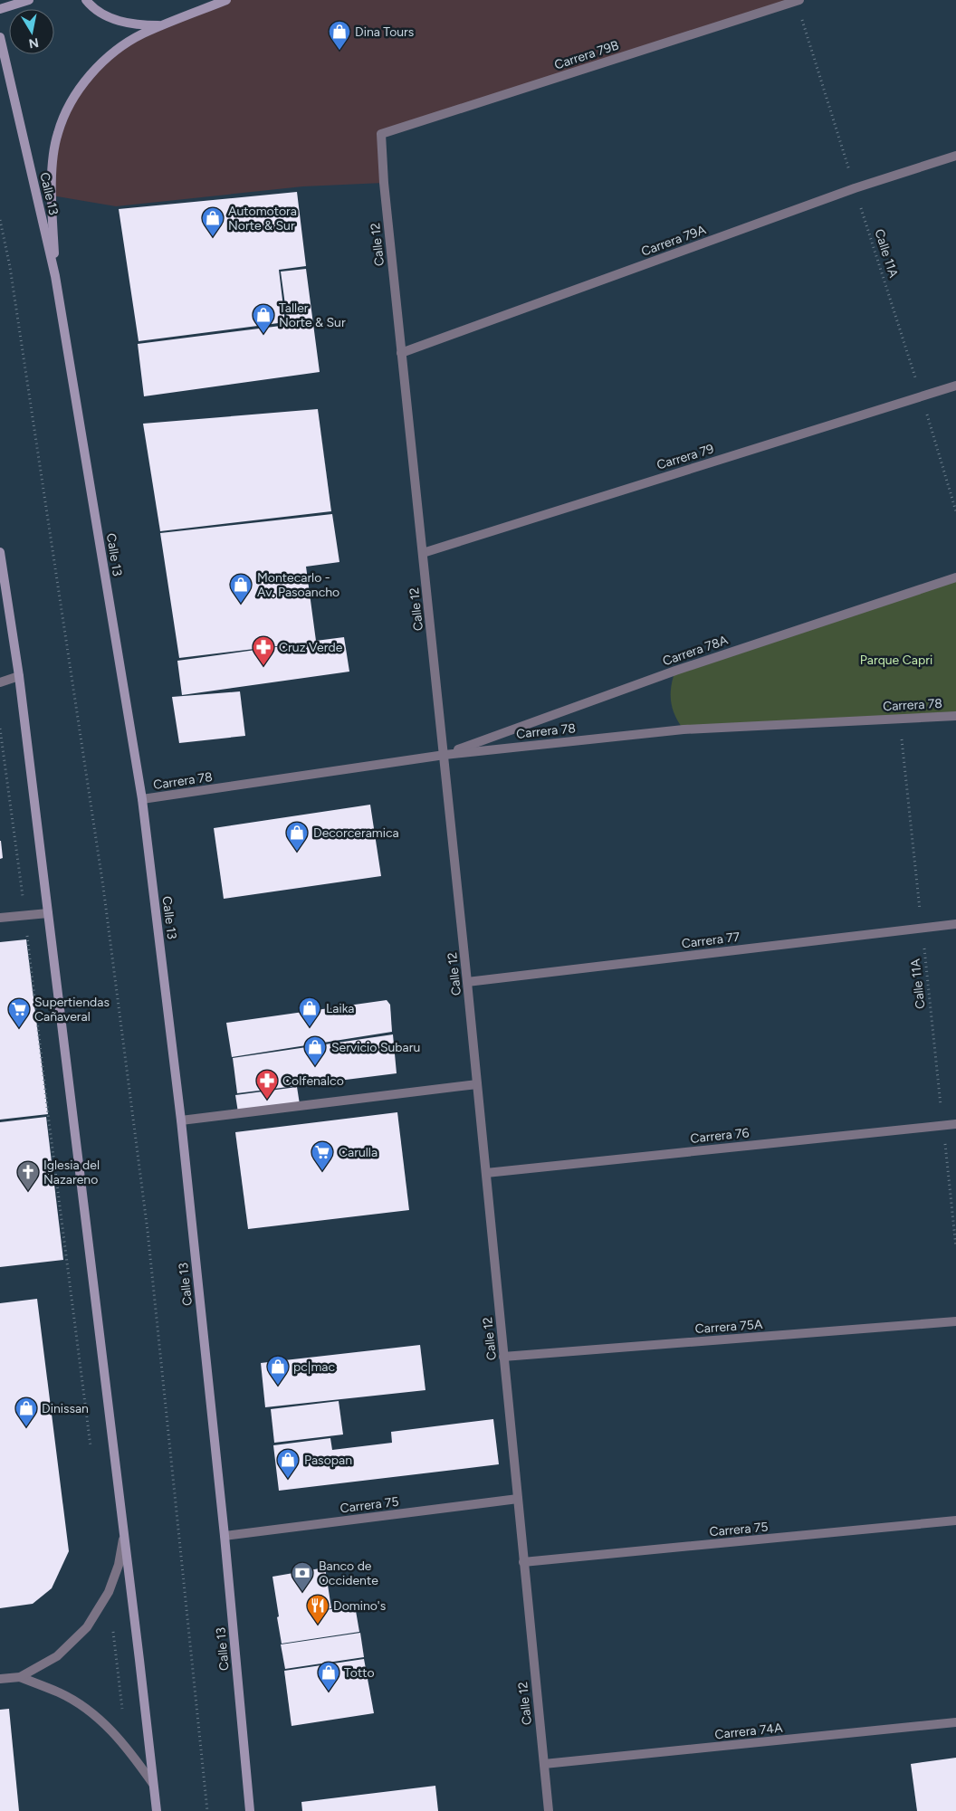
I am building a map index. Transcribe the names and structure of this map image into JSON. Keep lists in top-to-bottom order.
{
  "streets": {
    "main road": ["Calle 13"],
    "street": [
      "Carrera 79B",
      "Carrera 79A",
      "Calle 12",
      "Carrera 79",
      "Carrera 78A",
      "Carrera 78",
      "Carrera 77",
      "Carrera 76",
      "Carrera 75A",
      "Carrera 75",
      "Carrera 74A"
    ],
    "path": ["Calle 11A"]
  },
  "crossings": [
    ["Carrera 79B", "Calle 12"],
    ["Carrera 79B", "Calle 11A"],
    ["Calle 13", "Carrera 78"],
    ["Calle 13", "Carrera 75"],
    ["Carrera 79A", "Calle 12"],
    ["Carrera 79A", "Calle 11A"],
    ["Calle 12", "Carrera 79"],
    ["Calle 12", "Carrera 78A"],
    ["Calle 12", "Carrera 78"],
    ["Calle 12", "Carrera 77"],
    ["Calle 12", "Carrera 76"],
    ["Calle 12", "Carrera 75A"],
    ["Calle 12", "Carrera 75"],
    ["Calle 12", "Carrera 74A"],
    ["Calle 11A", "Carrera 79"],
    ["Calle 11A", "Carrera 78"],
    ["Calle 11A", "Carrera 77"],
    ["Calle 11A", "Carrera 76"],
    ["Carrera 78A", "Carrera 78"]
  ],
  "parks": ["Parque Capri"],
  "places": {
    "shop": [
      "Dina Tours",
      "Automotora Norte & Sur",
      "Taller Norte & Sur",
      "Montecarlo - Av. Pasoancho",
      "Decorceramica",
      "Laika",
      "Servicio Subaru",
      "pc|mac",
      "Dinissan",
      "Pasopan",
      "Totto"
    ],
    "pharmacy": ["Cruz Verde", "Colfenalco"],
    "supermarket": ["Supertiendas Cañaveral", "Carulla"],
    "church": ["Iglesia del Nazareno"],
    "bank": ["Banco de Occidente"],
    "restaurant": ["Domino's"]
  },
  "north": "bottom"
}
